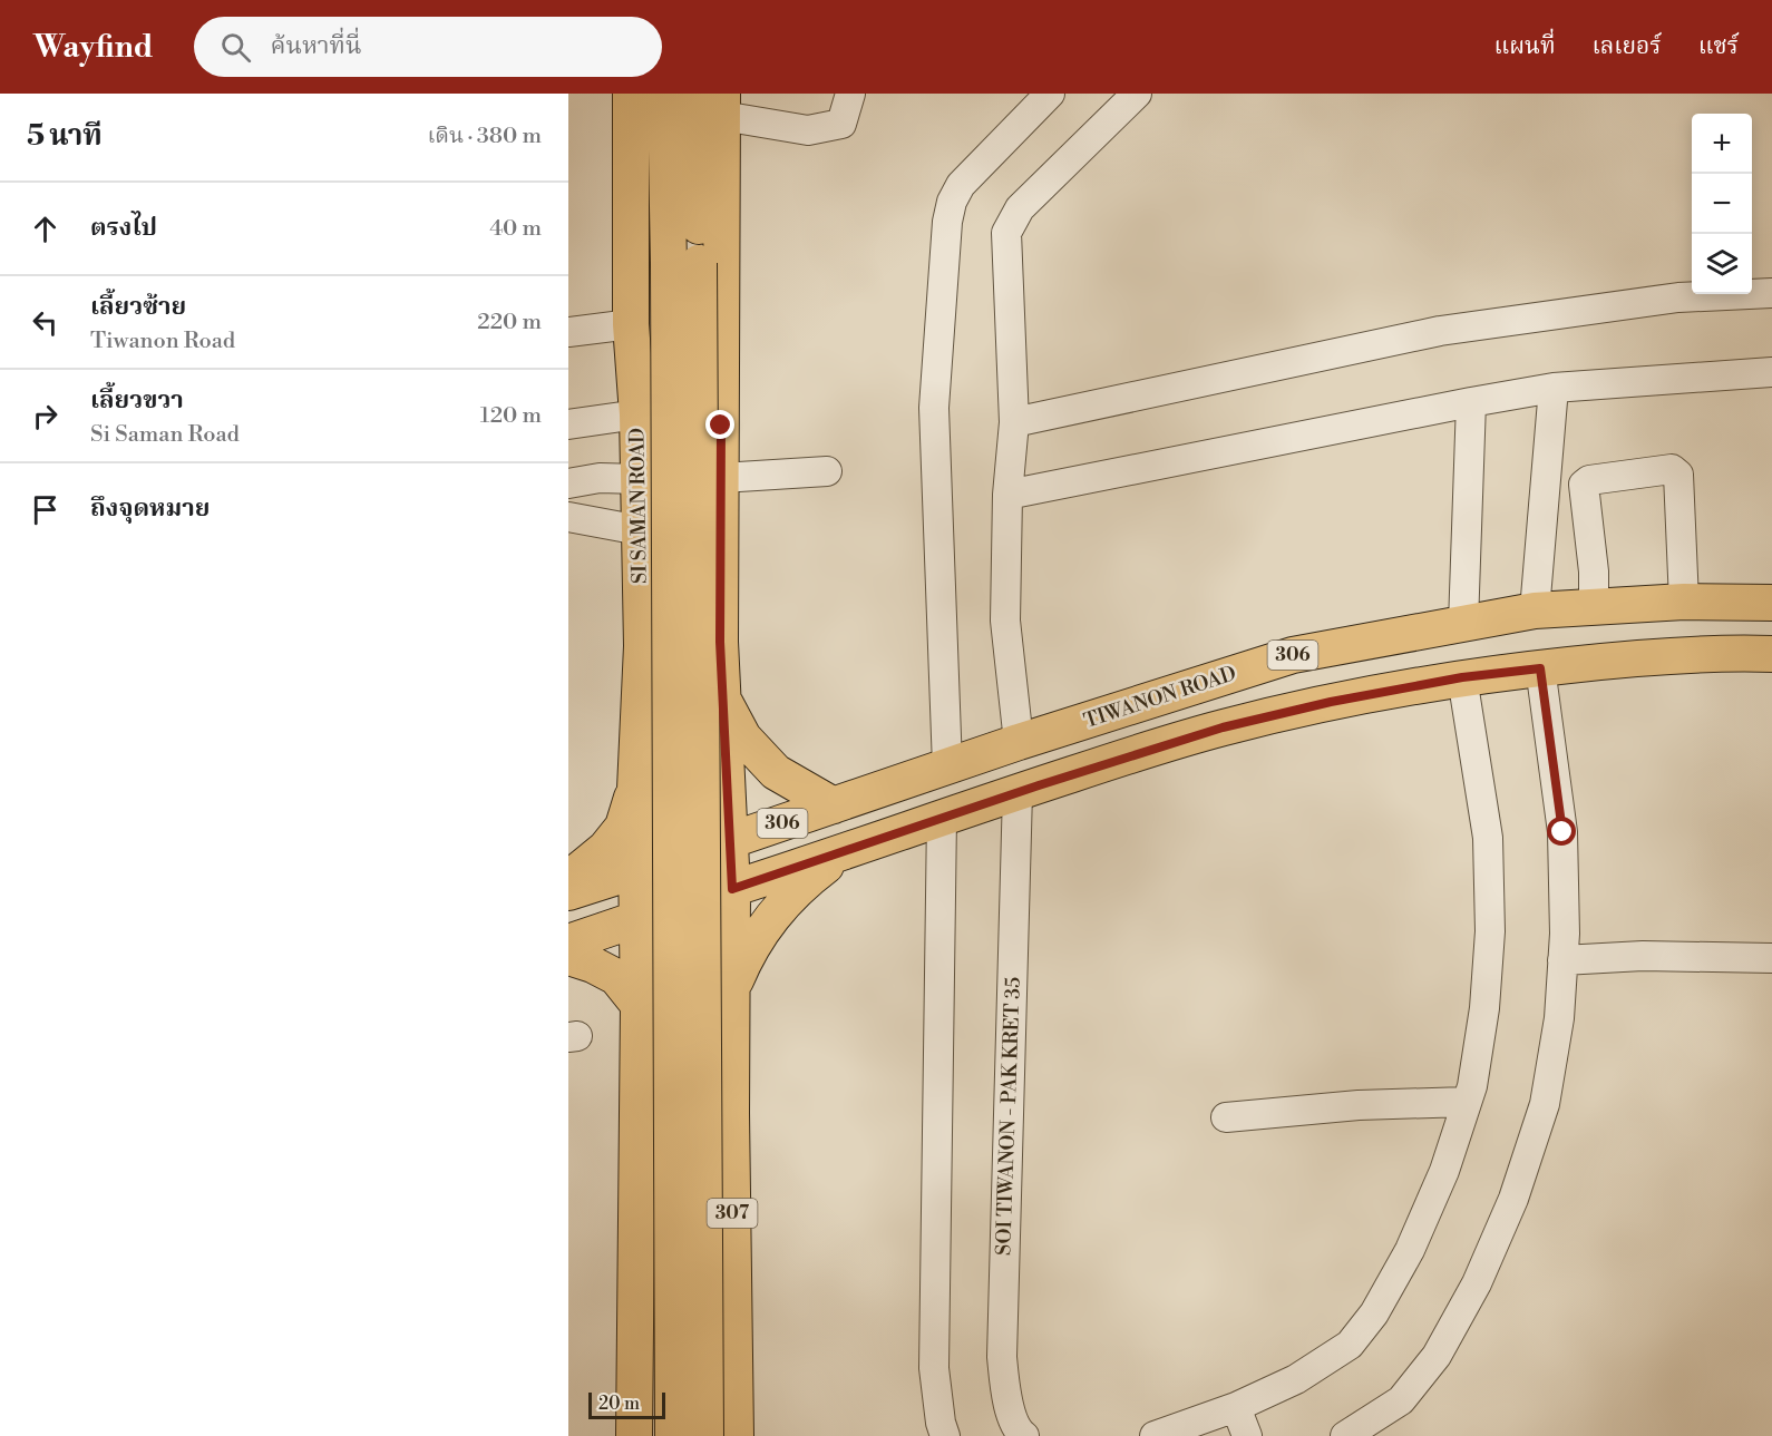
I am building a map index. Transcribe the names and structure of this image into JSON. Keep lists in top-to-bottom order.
{
  "streets": {
    "main road": [
      "SI SAMAN ROAD",
      "306",
      "TIWANON ROAD",
      "307"
    ],
    "street": ["SOI TIWANON - PAK KRET 35"]
  },
  "crossings": [
    ["SI SAMAN ROAD", "306"],
    ["SI SAMAN ROAD", "TIWANON ROAD"],
    ["306", "SOI TIWANON - PAK KRET 35"],
    ["306", "307"]
  ],
  "scale_bar": "20 m",
  "page": {
    "header": "Wayfind",
    "search": "ค้นหาที่นี่",
    "nav": ["แผนที่", "เลเยอร์", "แชร์"],
    "heading": ["5 นาที", "เดิน · 380 m"],
    "map_buttons": ["+", "−"],
    "list": [
      ["ตรงไป", "40 m"],
      ["เลี้ยวซ้าย", "Tiwanon Road", "220 m"],
      ["เลี้ยวขวา", "Si Saman Road", "120 m"],
      "ถึงจุดหมาย"
    ],
    "scale": "20 m"
  }
}
